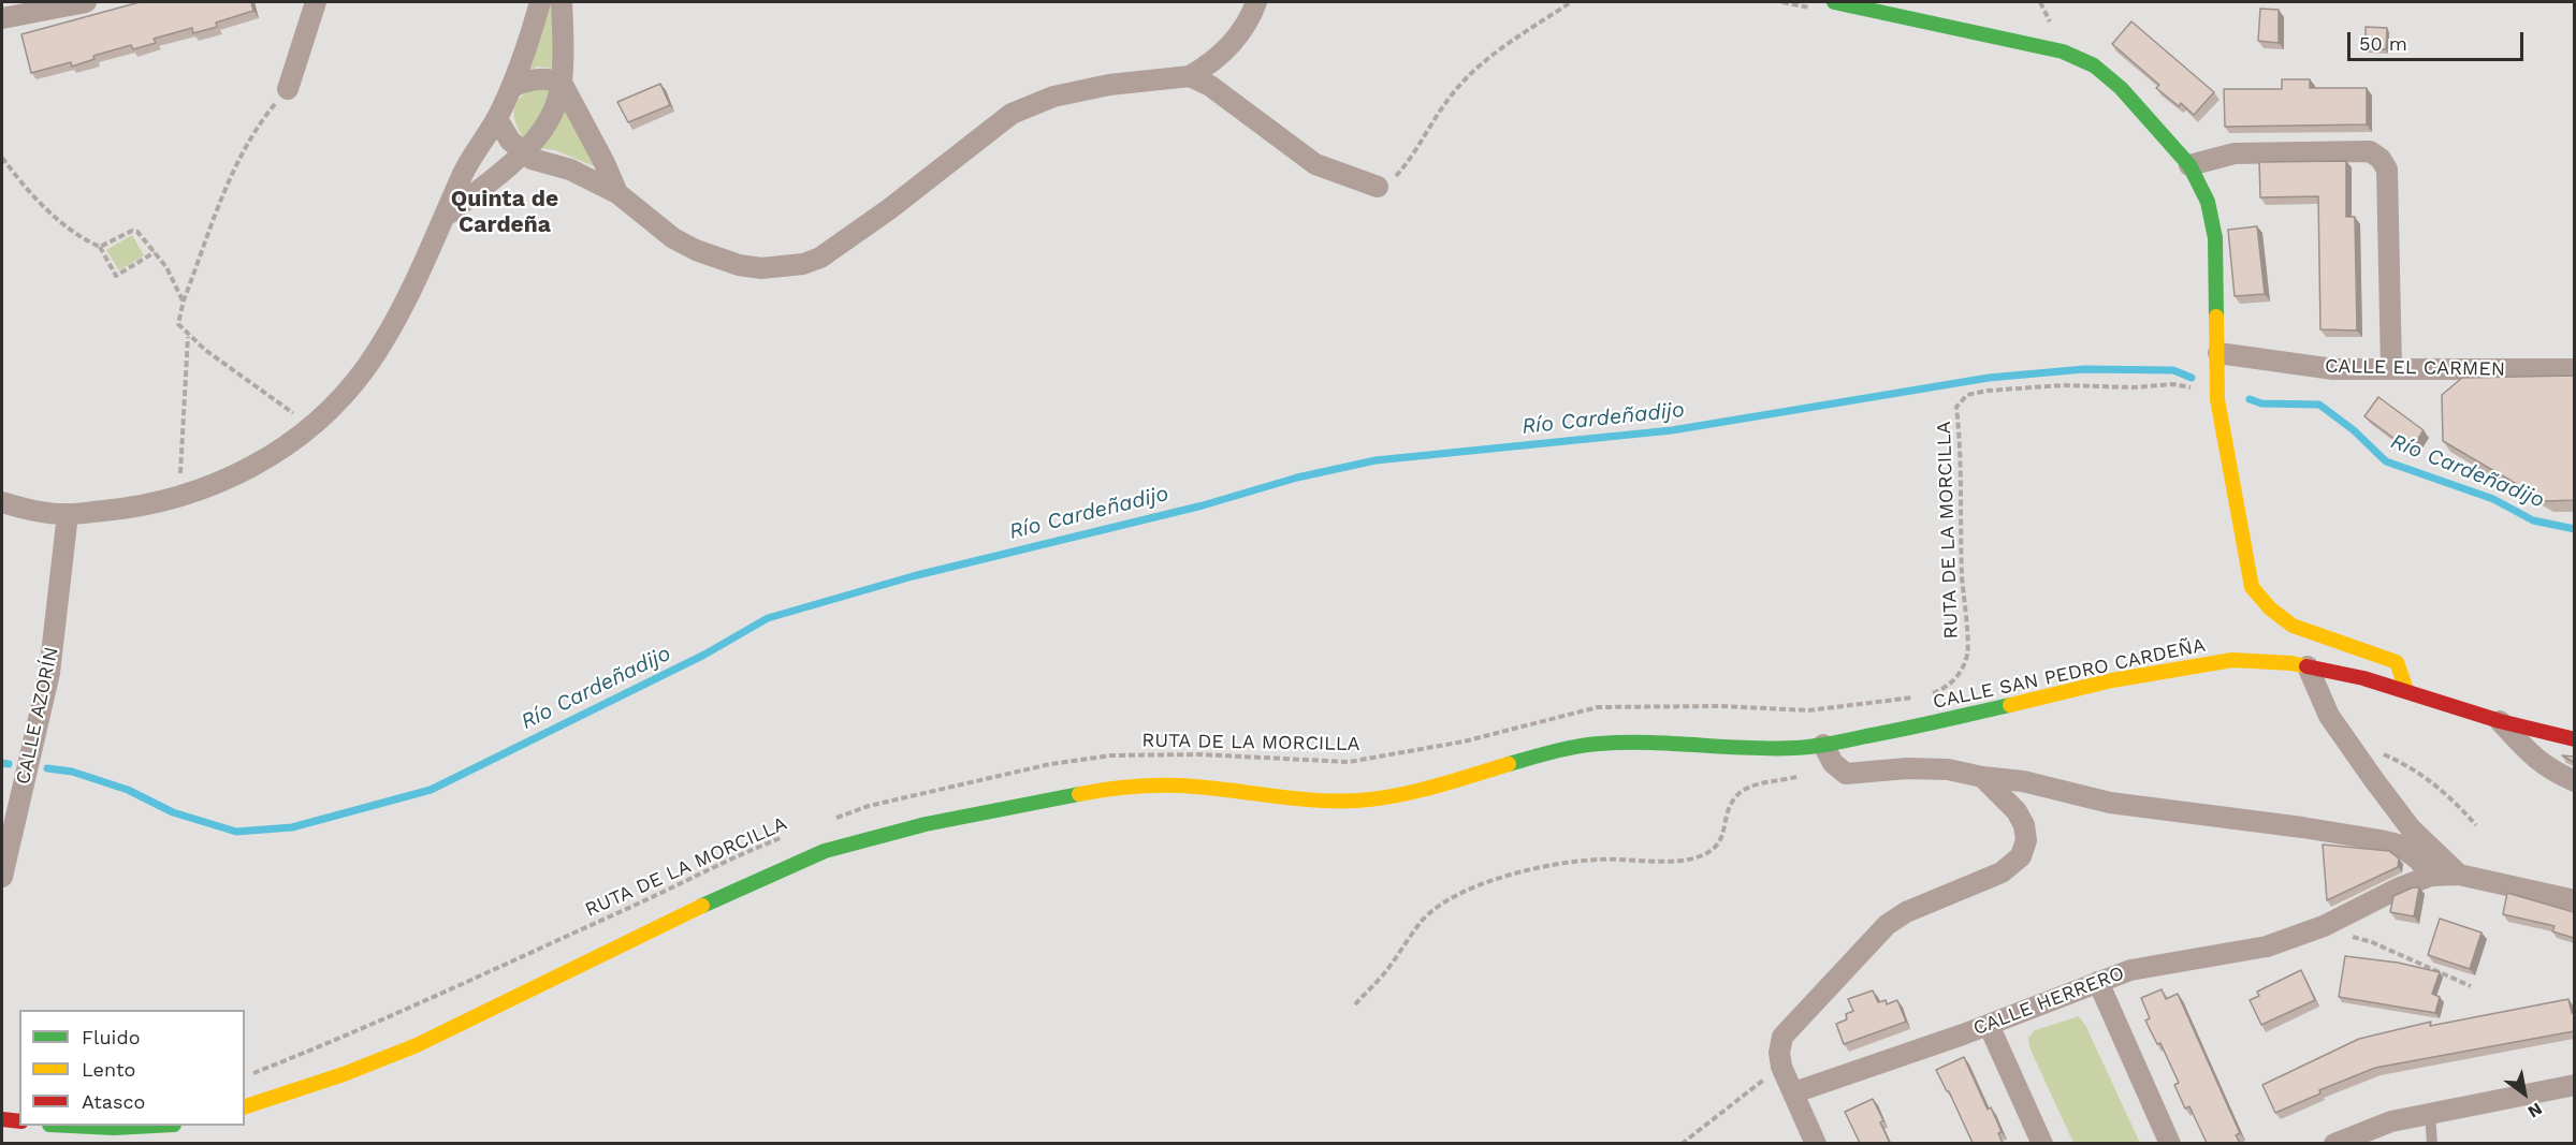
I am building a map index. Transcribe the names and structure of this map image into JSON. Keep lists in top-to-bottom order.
{
  "streets": {
    "main road": ["CALLE SAN PEDRO CARDEÑA"],
    "street": ["CALLE EL CARMEN", "CALLE AZORÍN", "CALLE HERRERO"],
    "path": ["RUTA DE LA MORCILLA"]
  },
  "districts": ["Quinta de Cardeña"],
  "water": ["Río Cardeñadijo"],
  "legend": ["Fluido", "Lento", "Atasco"],
  "scale_bar": "50 m",
  "north": "bottom right"
}
